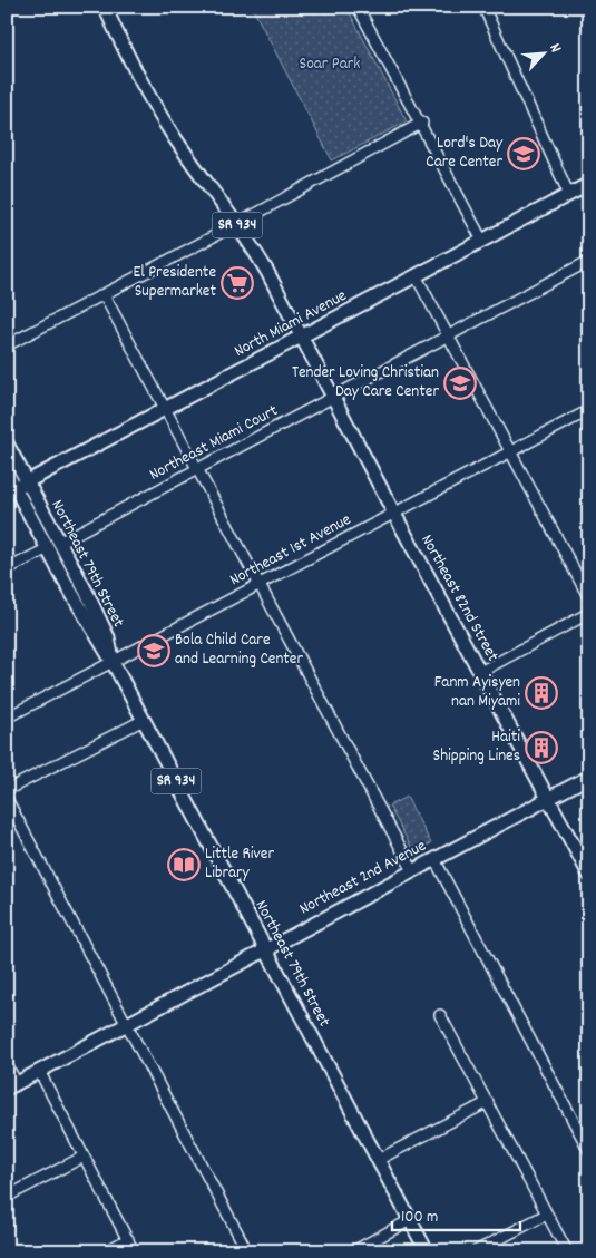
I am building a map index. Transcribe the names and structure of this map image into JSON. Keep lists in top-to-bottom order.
{
  "streets": {
    "main road": [
      "SR 934",
      "North Miami Avenue",
      "Northeast 79th Street",
      "Northeast 82nd Street",
      "Northeast 2nd Avenue"
    ],
    "street": ["Northeast Miami Court", "Northeast 1st Avenue"]
  },
  "crossings": [
    ["SR 934", "North Miami Avenue"],
    ["SR 934", "Northeast 82nd Street"],
    ["North Miami Avenue", "Northeast 79th Street"],
    ["North Miami Avenue", "Northeast 82nd Street"],
    ["Northeast Miami Court", "Northeast 79th Street"],
    ["Northeast Miami Court", "Northeast 82nd Street"],
    ["Northeast 1st Avenue", "Northeast 79th Street"],
    ["Northeast 1st Avenue", "Northeast 82nd Street"],
    ["Northeast 79th Street", "Northeast 2nd Avenue"],
    ["Northeast 82nd Street", "Northeast 2nd Avenue"]
  ],
  "parks": ["Soar Park"],
  "places": {
    "school or university": ["Lord's Day Care Center", "Tender Loving Christian Day Care Center", "Bola Child Care and Learning Center"],
    "supermarket": ["El Presidente Supermarket"],
    "building": ["Fanm Ayisyen nan Miyami", "Haiti Shipping Lines"],
    "library": ["Little River Library"]
  },
  "scale_bar": "100 m",
  "north": "top right"
}
